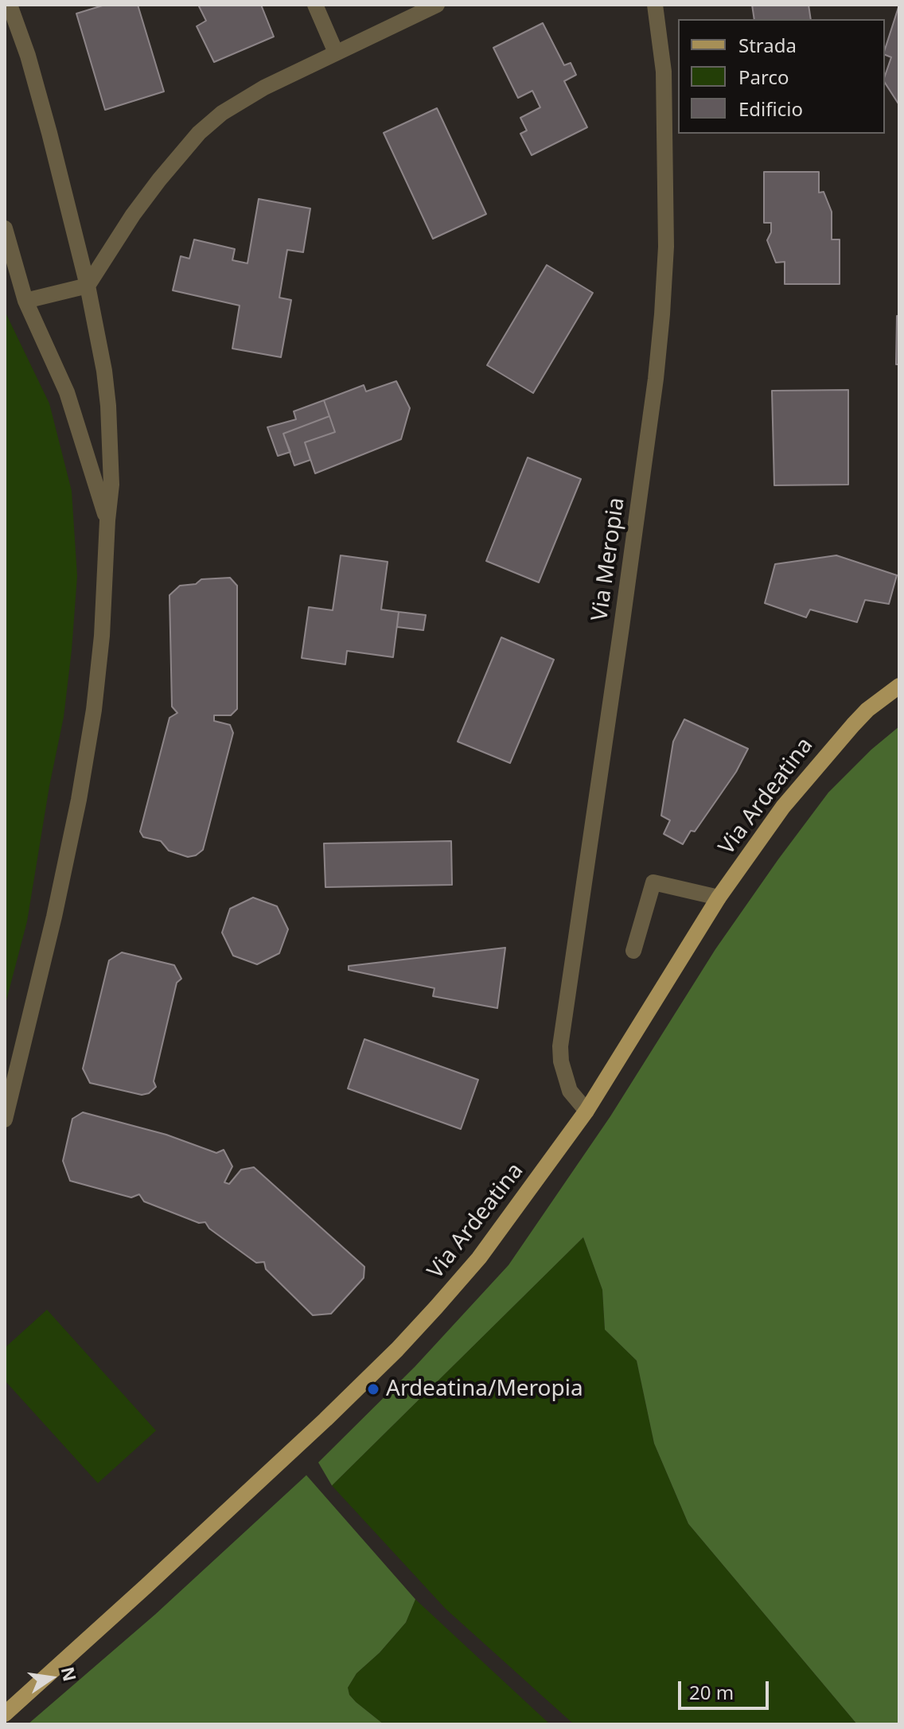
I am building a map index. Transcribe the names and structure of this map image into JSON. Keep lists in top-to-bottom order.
{
  "streets": {
    "main road": ["Via Ardeatina"],
    "street": ["Via Meropia"]
  },
  "crossings": [
    ["Via Meropia", "Via Ardeatina"]
  ],
  "places": ["Ardeatina/Meropia"],
  "legend": ["Strada", "Parco", "Edificio"],
  "scale_bar": "20 m",
  "north": "right"
}
